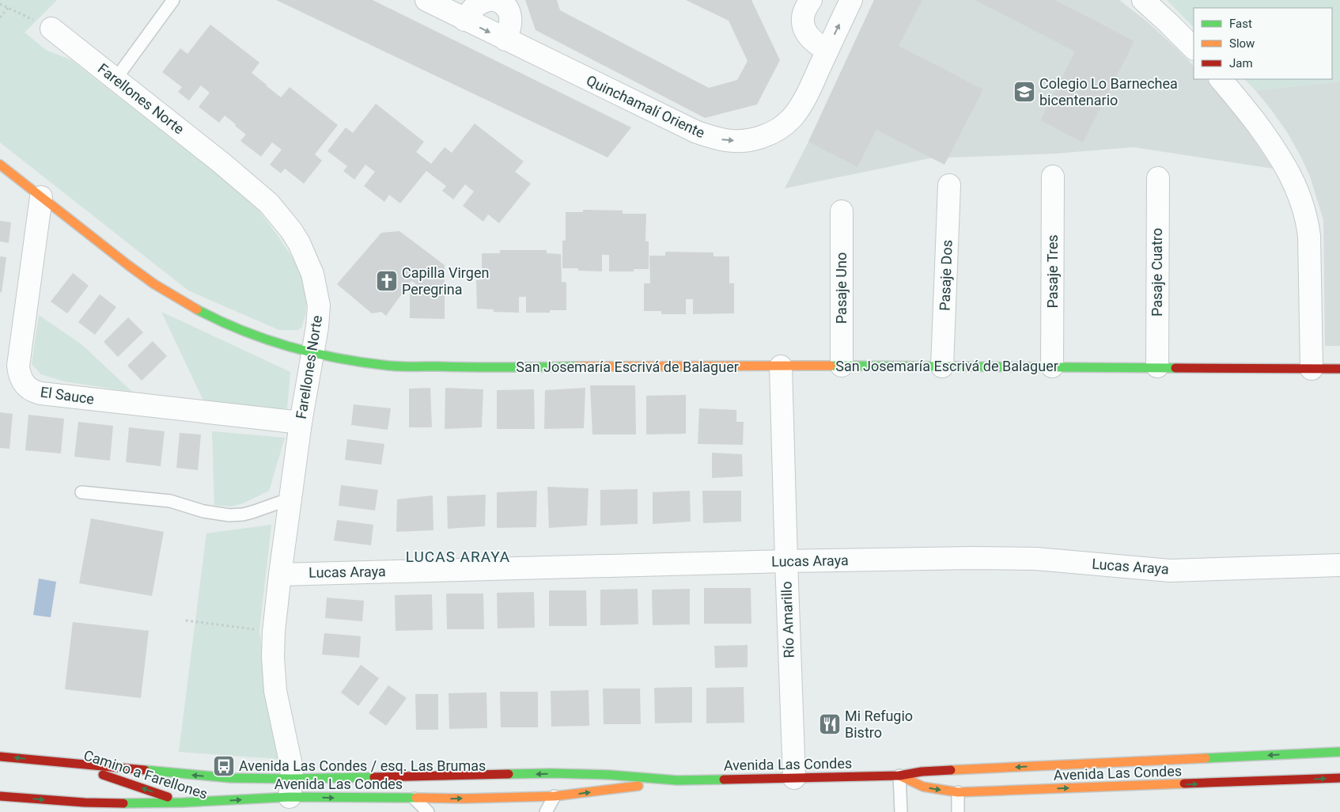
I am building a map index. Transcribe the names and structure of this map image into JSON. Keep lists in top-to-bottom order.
{
  "streets": {
    "street": [
      "Farellones Norte",
      "Quinchamalí Oriente",
      "Pasaje Tres",
      "Pasaje Cuatro",
      "Pasaje Dos",
      "Pasaje Uno",
      "San Josemaría Escrivá de Balaguer",
      "El Sauce",
      "Lucas Araya",
      "Río Amarillo",
      "Avenida Las Condes",
      "Camino a Farellones"
    ]
  },
  "crossings": [
    ["Farellones Norte", "San Josemaría Escrivá de Balaguer"],
    ["Farellones Norte", "El Sauce"],
    ["Farellones Norte", "Lucas Araya"],
    ["Farellones Norte", "Avenida Las Condes"],
    ["Pasaje Tres", "San Josemaría Escrivá de Balaguer"],
    ["Pasaje Cuatro", "San Josemaría Escrivá de Balaguer"],
    ["Pasaje Dos", "San Josemaría Escrivá de Balaguer"],
    ["Pasaje Uno", "San Josemaría Escrivá de Balaguer"],
    ["San Josemaría Escrivá de Balaguer", "El Sauce"],
    ["San Josemaría Escrivá de Balaguer", "Río Amarillo"],
    ["Lucas Araya", "Río Amarillo"],
    ["Río Amarillo", "Avenida Las Condes"],
    ["Avenida Las Condes", "Camino a Farellones"]
  ],
  "one_way": ["Camino a Farellones"],
  "districts": ["LUCAS ARAYA"],
  "places": {
    "school or university": ["Colegio Lo Barnechea bicentenario"],
    "church": ["Capilla Virgen Peregrina"],
    "restaurant": ["Mi Refugio Bistro"],
    "bus stop": ["Avenida Las Condes / esq. Las Brumas"]
  },
  "legend": ["Fast", "Slow", "Jam"]
}
